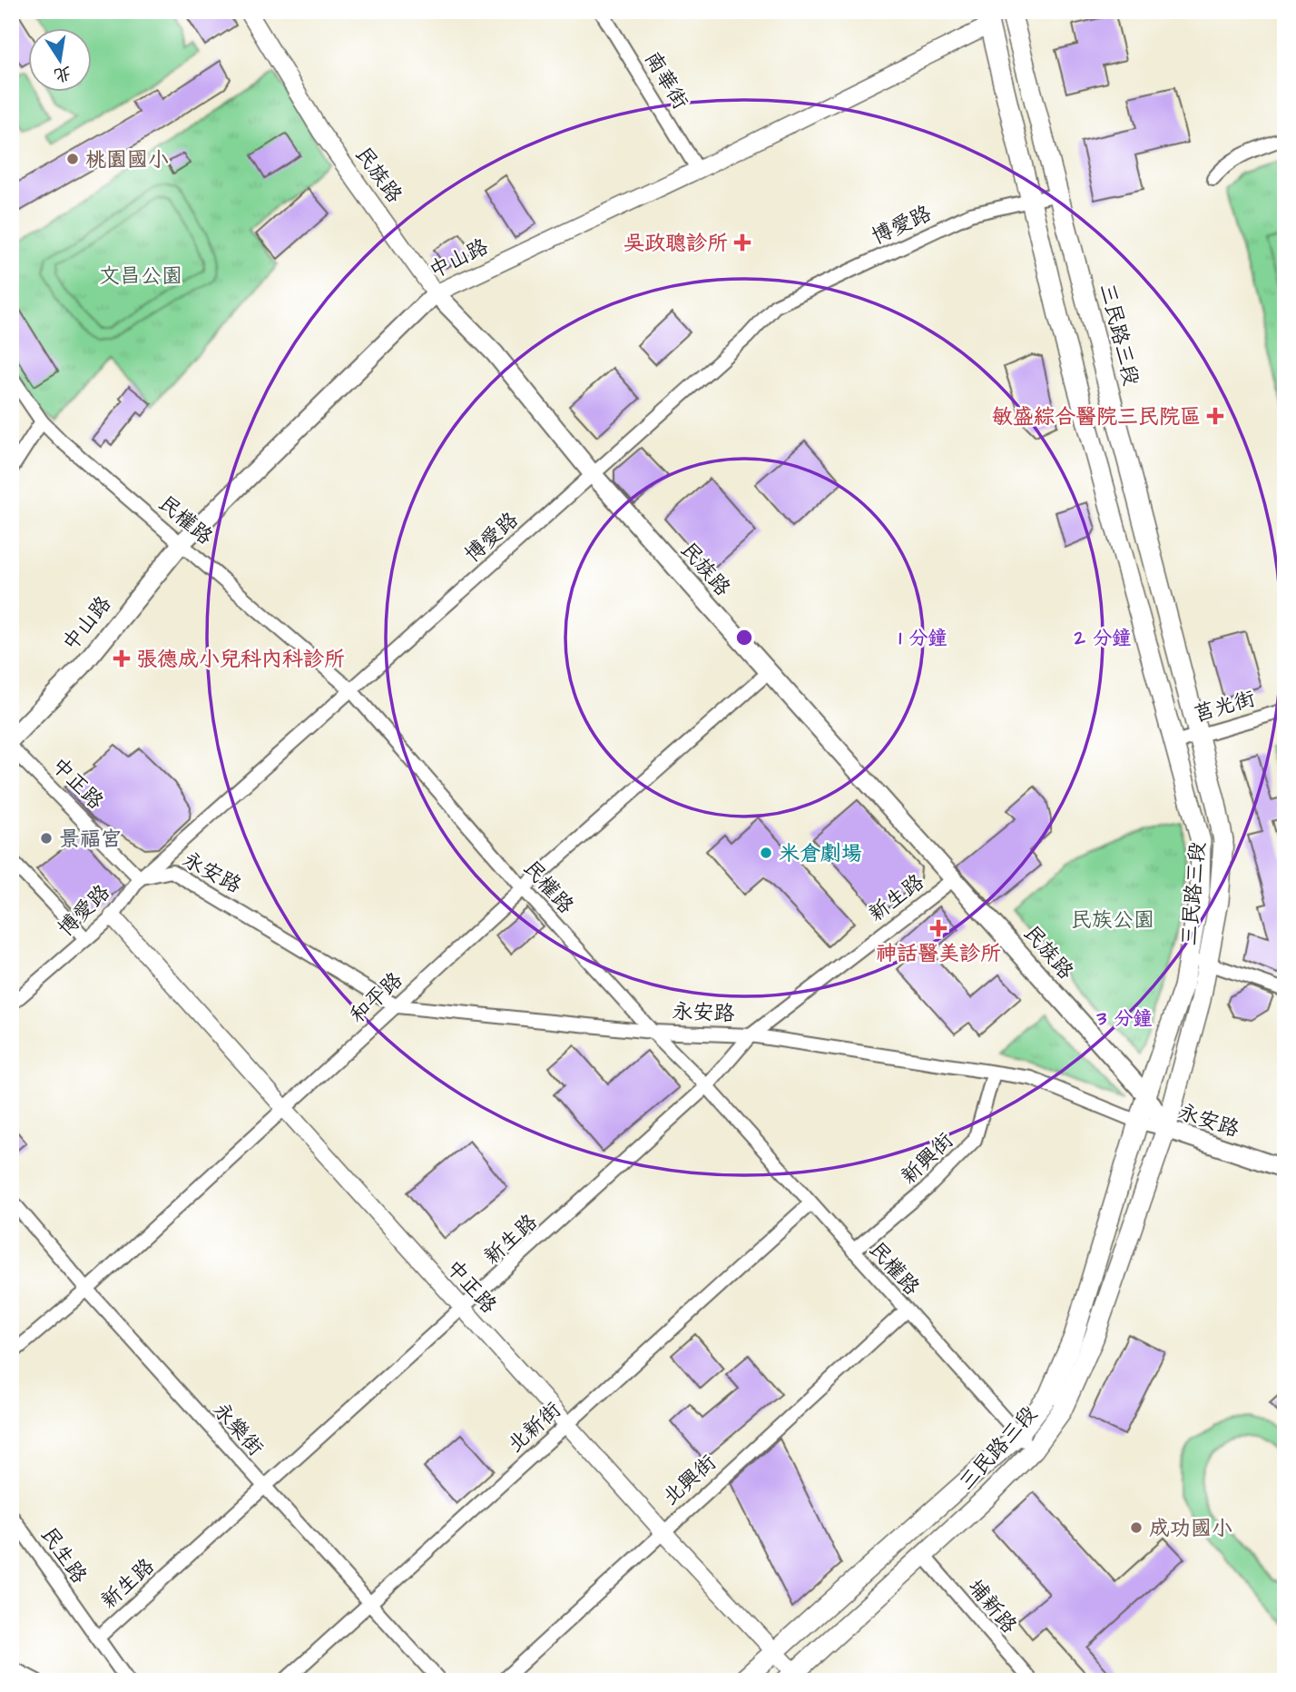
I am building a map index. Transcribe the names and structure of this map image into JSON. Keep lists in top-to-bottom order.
{
  "streets": {
    "main road": [
      "民族路",
      "中山路",
      "三民路三段",
      "永安路"
    ],
    "street": [
      "南華街",
      "博愛路",
      "民權路",
      "莒光街",
      "中正路",
      "新生路",
      "和平路",
      "新興街",
      "北新街",
      "永樂街",
      "北興街",
      "民生路",
      "埔新路"
    ]
  },
  "crossings": [
    ["南華街", "中山路"],
    ["民族路", "博愛路"],
    ["民族路", "中山路"],
    ["民族路", "三民路三段"],
    ["民族路", "永安路"],
    ["民族路", "新生路"],
    ["民族路", "和平路"],
    ["博愛路", "三民路三段"],
    ["博愛路", "民權路"],
    ["博愛路", "中正路"],
    ["博愛路", "永安路"],
    ["中山路", "三民路三段"],
    ["中山路", "民權路"],
    ["三民路三段", "民權路"],
    ["三民路三段", "莒光街"],
    ["三民路三段", "中正路"],
    ["三民路三段", "永安路"],
    ["三民路三段", "埔新路"],
    ["民權路", "永安路"],
    ["民權路", "新生路"],
    ["民權路", "和平路"],
    ["民權路", "新興街"],
    ["民權路", "北新街"],
    ["民權路", "北興街"],
    ["中正路", "永安路"],
    ["中正路", "新生路"],
    ["中正路", "和平路"],
    ["中正路", "北新街"],
    ["中正路", "北興街"],
    ["永安路", "新生路"],
    ["永安路", "和平路"],
    ["永安路", "新興街"],
    ["新生路", "永樂街"],
    ["新生路", "民生路"],
    ["和平路", "永樂街"],
    ["北新街", "永樂街"]
  ],
  "parks": ["文昌公園", "民族公園"],
  "places": {
    "other": [
      "桃園國小",
      "景福宮",
      "米倉劇場",
      "成功國小"
    ],
    "health": [
      "吳政聰診所",
      "敏盛綜合醫院三民院區",
      "張德成小兒科內科診所",
      "神話醫美診所"
    ]
  },
  "north": "bottom",
  "rings": ["1 分鐘", "2 分鐘", "3 分鐘"]
}
